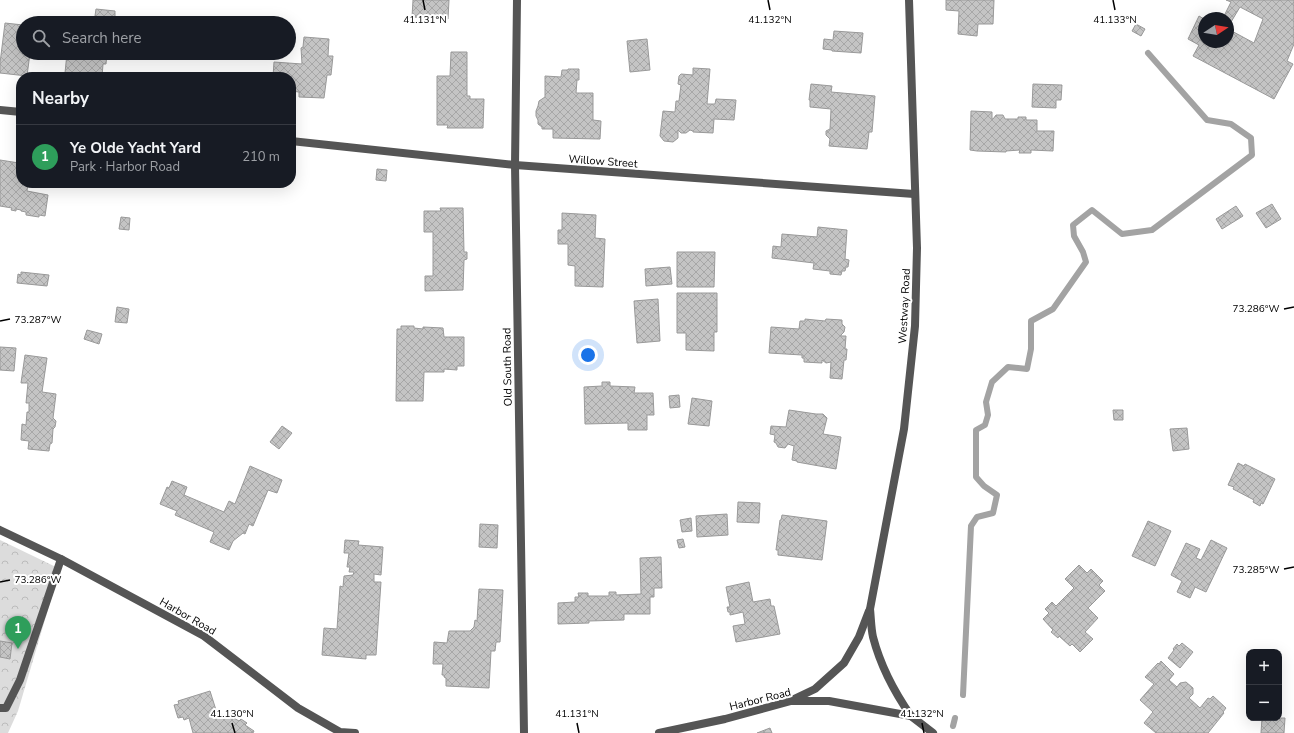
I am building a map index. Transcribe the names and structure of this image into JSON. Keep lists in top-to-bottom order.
{
  "streets": {
    "street": [
      "Willow Street",
      "Westway Road",
      "Old South Road",
      "Harbor Road"
    ]
  },
  "crossings": [
    ["Willow Street", "Westway Road"],
    ["Willow Street", "Old South Road"],
    ["Westway Road", "Harbor Road"]
  ],
  "north": "right",
  "page": {
    "search": "Search here",
    "heading": "Nearby",
    "list": [
      {
        "mark": "1",
        "name": "Ye Olde Yacht Yard",
        "note": "Park · Harbor Road",
        "value": "210 m"
      }
    ],
    "pins": "1",
    "map_buttons": ["+", "−"]
  },
  "coordinates": [
    "41.131°N",
    "41.132°N",
    "41.133°N",
    "73.286°W",
    "73.287°W",
    "73.285°W",
    "41.130°N"
  ]
}
